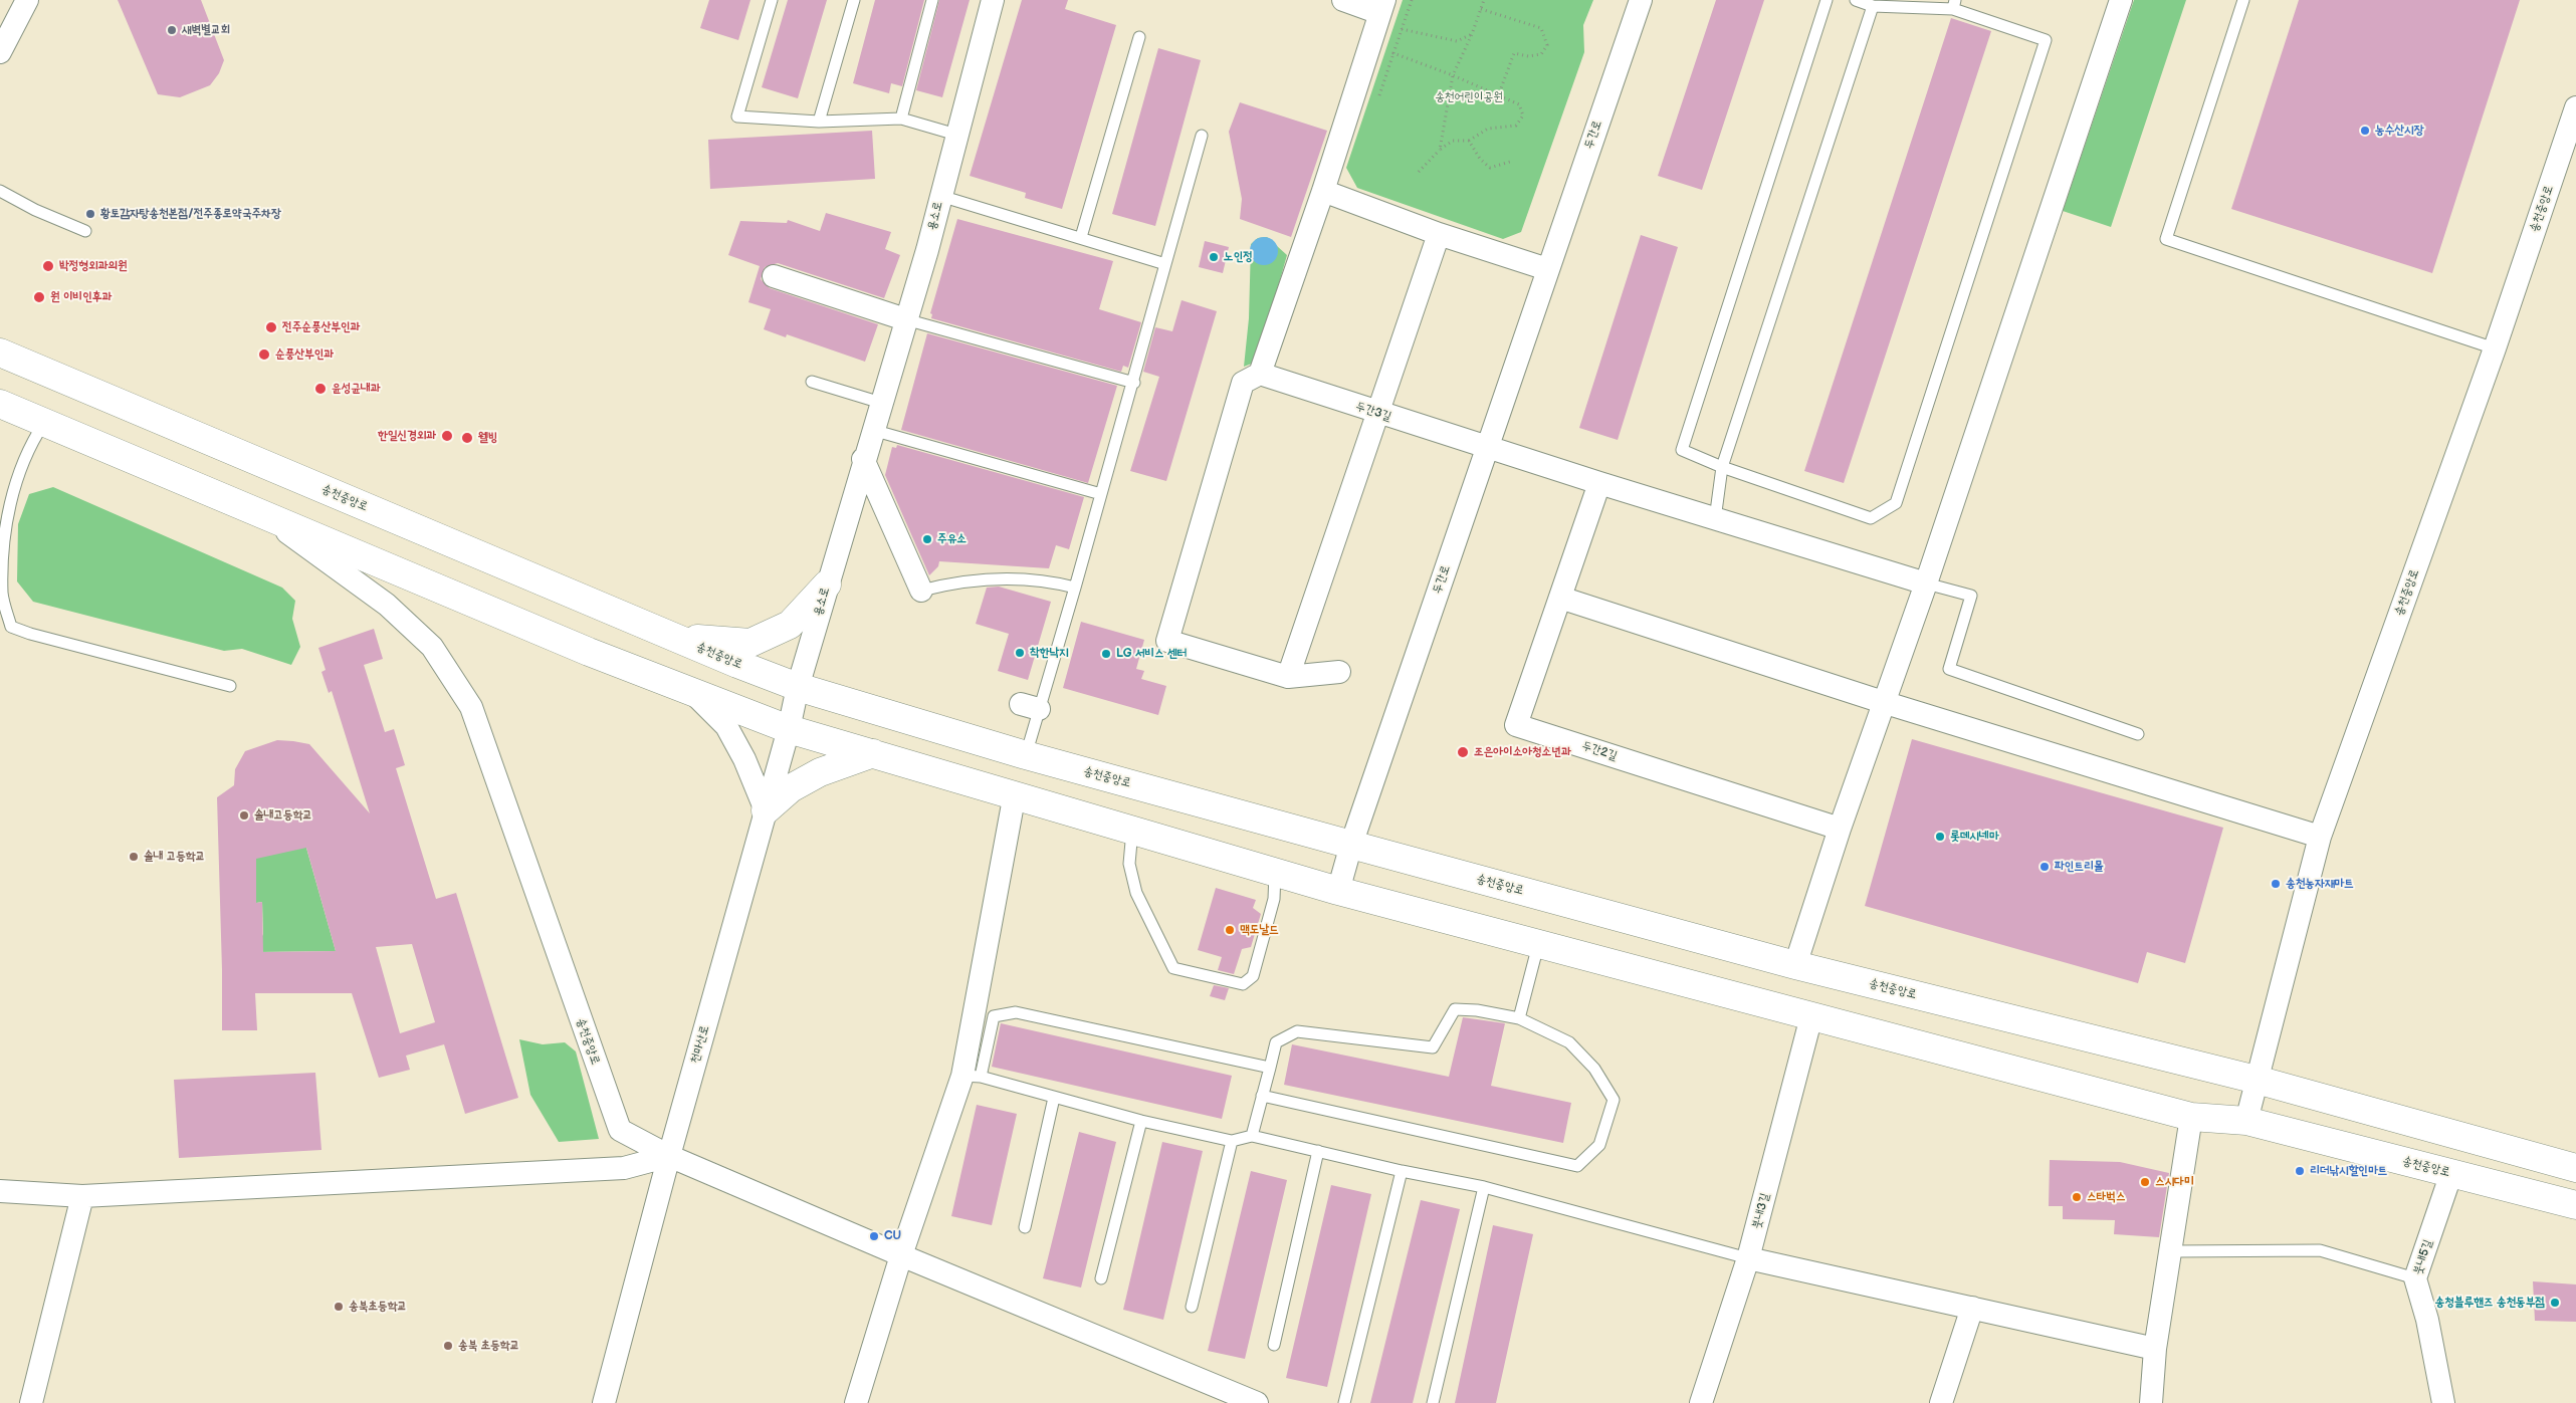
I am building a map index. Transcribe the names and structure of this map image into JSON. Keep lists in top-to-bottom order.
{
  "streets": {
    "street": [
      "두간로",
      "송천중앙로",
      "용소로",
      "두간3길",
      "두간2길",
      "천마산로",
      "붓내3길",
      "붓내5길"
    ]
  },
  "crossings": [
    ["두간로", "송천중앙로"],
    ["두간로", "두간3길"],
    ["송천중앙로", "용소로"],
    ["송천중앙로", "천마산로"],
    ["송천중앙로", "붓내3길"],
    ["송천중앙로", "붓내5길"],
    ["용소로", "천마산로"],
    ["두간3길", "두간2길"]
  ],
  "parks": ["송천어린이공원"],
  "places": [
    "새벽별교회",
    "농수산시장",
    "황토감자탕송천본점/전주종로약국주차장",
    "노인정",
    "박정형외과의원",
    "원 이비인후과",
    "전주순풍산부인과",
    "순풍산부인과",
    "윤성균내과",
    "한일신경외과",
    "웰빙",
    "주유소",
    "착한낙지",
    "LG 서비스 센터",
    "조은아이소아청소년과",
    "솔내고등학교",
    "롯데시네마",
    "솔내 고등학교",
    "파인트리몰",
    "송천농자재마트",
    "맥도날드",
    "리더낚시할인마트",
    "스시다미",
    "스타벅스",
    "CU",
    "송청블루핸즈 송천동부점",
    "송북초등학교",
    "송북 초등학교"
  ]
}
